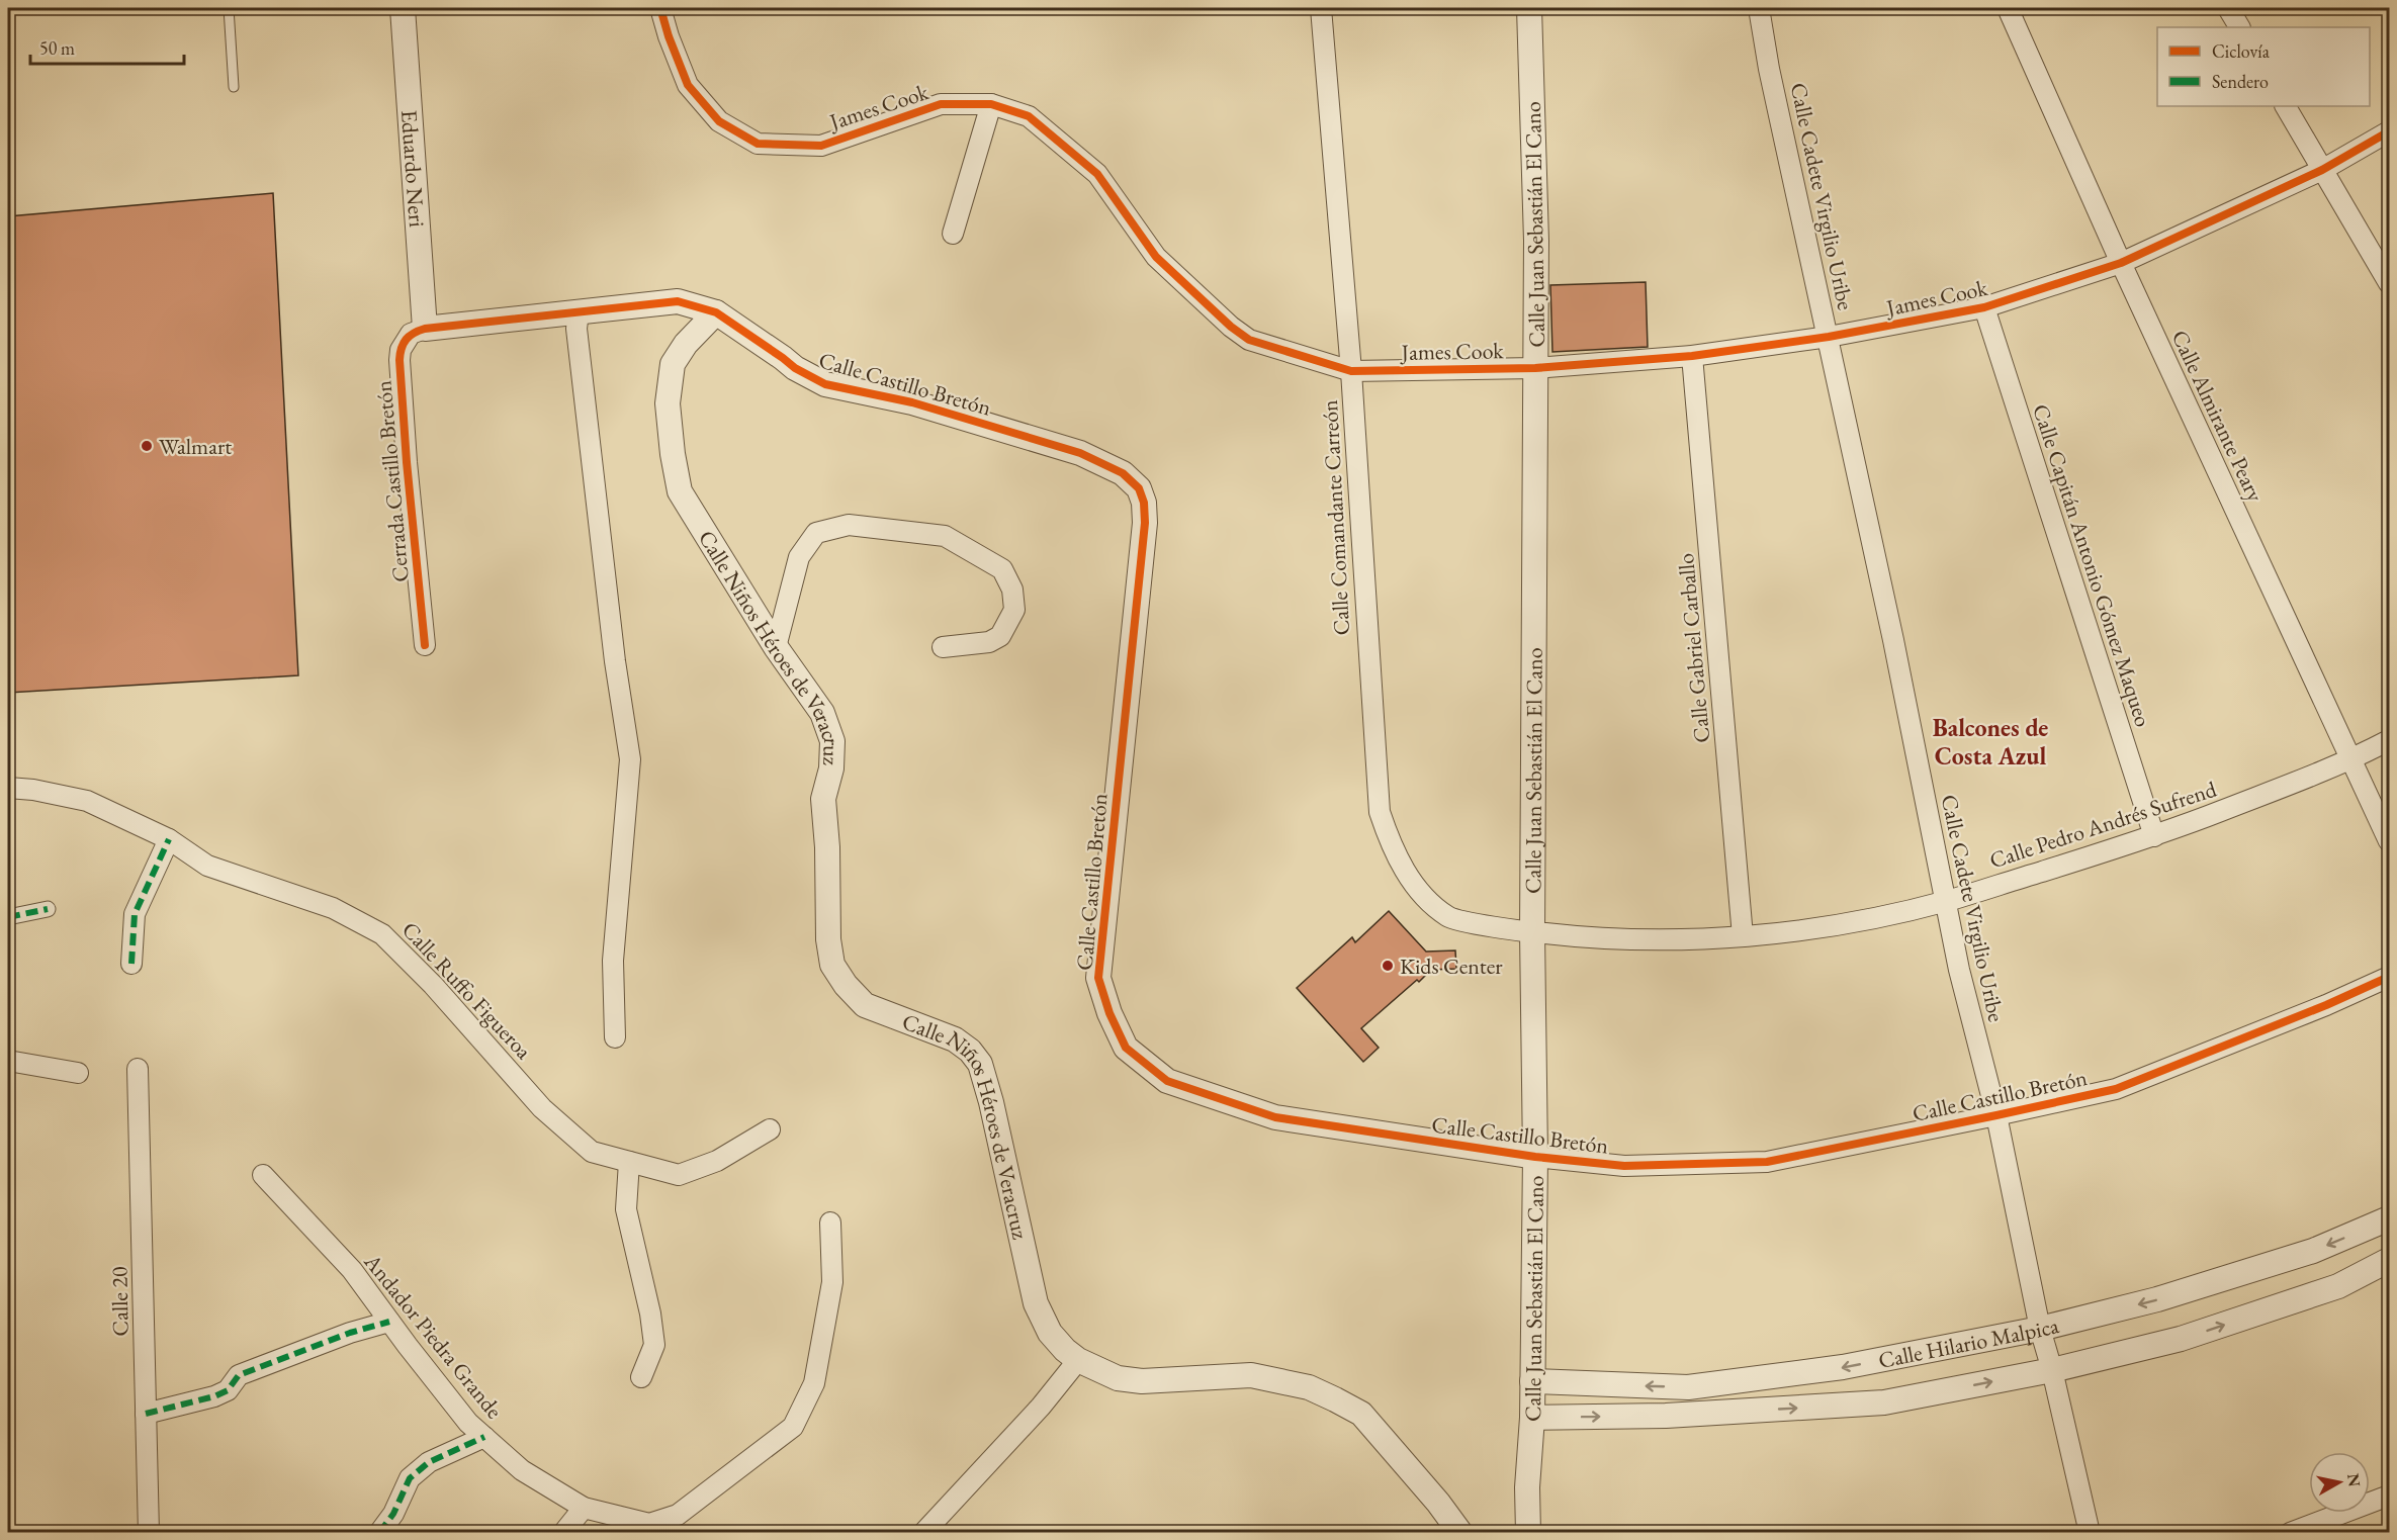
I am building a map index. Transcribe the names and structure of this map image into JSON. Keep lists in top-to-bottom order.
{
  "streets": {
    "street": [
      "James Cook",
      "Eduardo Neri",
      "Calle Cadete Virgilio Uribe",
      "Calle Juan Sebastián El Cano",
      "Calle Castillo Bretón",
      "Calle Almirante Peary",
      "Cerrada Castillo Bretón",
      "Calle Comandante Carreón",
      "Calle Capitán Antonio Gómez Maqueo",
      "Calle Gabriel Carballo",
      "Calle Niños Héroes de Veracruz",
      "Calle Pedro Andrés Sufrend",
      "Calle Ruffo Figueroa",
      "Calle 20",
      "Andador Piedra Grande",
      "Calle Hilario Malpica"
    ]
  },
  "crossings": [
    ["James Cook", "Calle Cadete Virgilio Uribe"],
    ["James Cook", "Calle Juan Sebastián El Cano"],
    ["James Cook", "Calle Almirante Peary"],
    ["James Cook", "Calle Comandante Carreón"],
    ["James Cook", "Calle Capitán Antonio Gómez Maqueo"],
    ["James Cook", "Calle Gabriel Carballo"],
    ["Eduardo Neri", "Calle Castillo Bretón"],
    ["Eduardo Neri", "Cerrada Castillo Bretón"],
    ["Calle Cadete Virgilio Uribe", "Calle Castillo Bretón"],
    ["Calle Cadete Virgilio Uribe", "Calle Pedro Andrés Sufrend"],
    ["Calle Cadete Virgilio Uribe", "Calle Hilario Malpica"],
    ["Calle Juan Sebastián El Cano", "Calle Castillo Bretón"],
    ["Calle Juan Sebastián El Cano", "Calle Comandante Carreón"],
    ["Calle Juan Sebastián El Cano", "Calle Pedro Andrés Sufrend"],
    ["Calle Juan Sebastián El Cano", "Calle Hilario Malpica"],
    ["Calle Castillo Bretón", "Cerrada Castillo Bretón"],
    ["Calle Castillo Bretón", "Calle Niños Héroes de Veracruz"],
    ["Calle Almirante Peary", "Calle Pedro Andrés Sufrend"],
    ["Calle Comandante Carreón", "Calle Pedro Andrés Sufrend"],
    ["Calle Capitán Antonio Gómez Maqueo", "Calle Pedro Andrés Sufrend"],
    ["Calle Gabriel Carballo", "Calle Pedro Andrés Sufrend"]
  ],
  "districts": ["Balcones de Costa Azul"],
  "places": ["Walmart", "Kids Center"],
  "legend": ["Ciclovía", "Sendero"],
  "scale_bar": "50 m",
  "north": "right"
}
